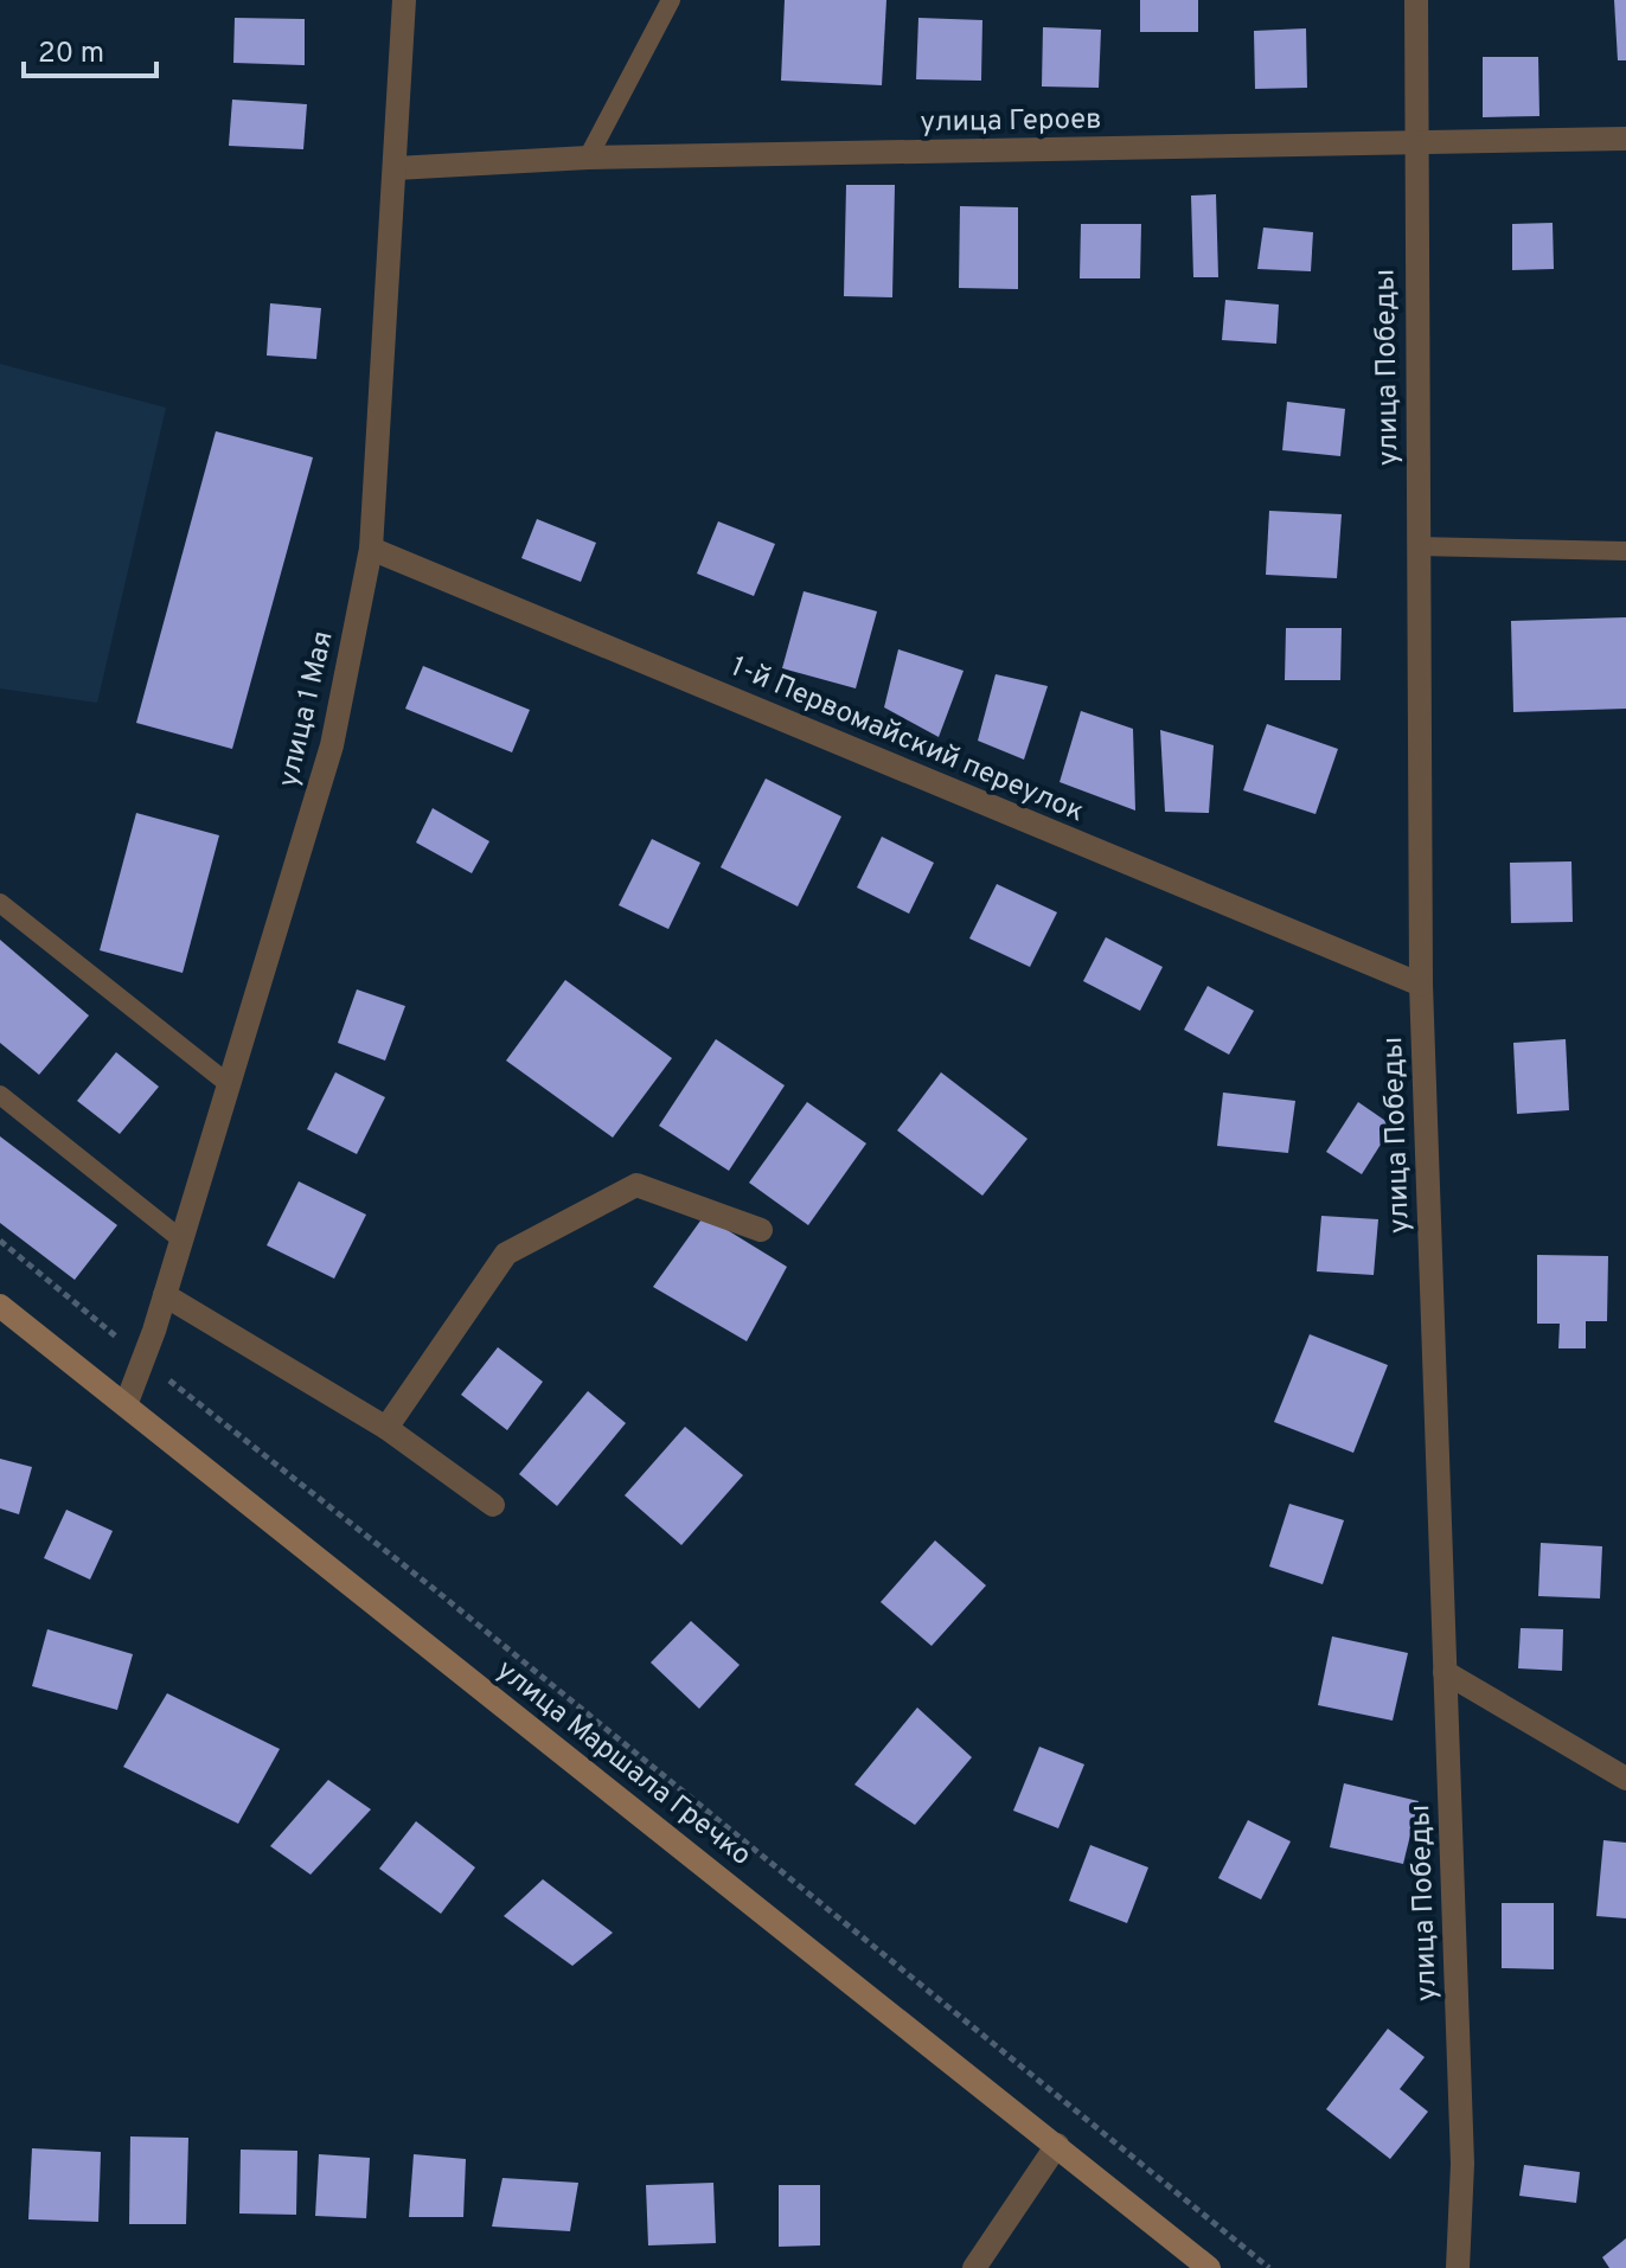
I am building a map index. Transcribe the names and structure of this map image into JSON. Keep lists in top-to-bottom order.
{
  "streets": {
    "main road": ["улица Маршала Гречко"],
    "street": [
      "улица Героев",
      "улица Победы",
      "улица 1 Мая",
      "1-й Первомайский переулок"
    ]
  },
  "crossings": [
    ["улица Героев", "улица Победы"],
    ["улица Героев", "улица 1 Мая"],
    ["улица Победы", "1-й Первомайский переулок"],
    ["улица 1 Мая", "1-й Первомайский переулок"],
    ["улица 1 Мая", "улица Маршала Гречко"]
  ],
  "scale_bar": "20 m"
}
